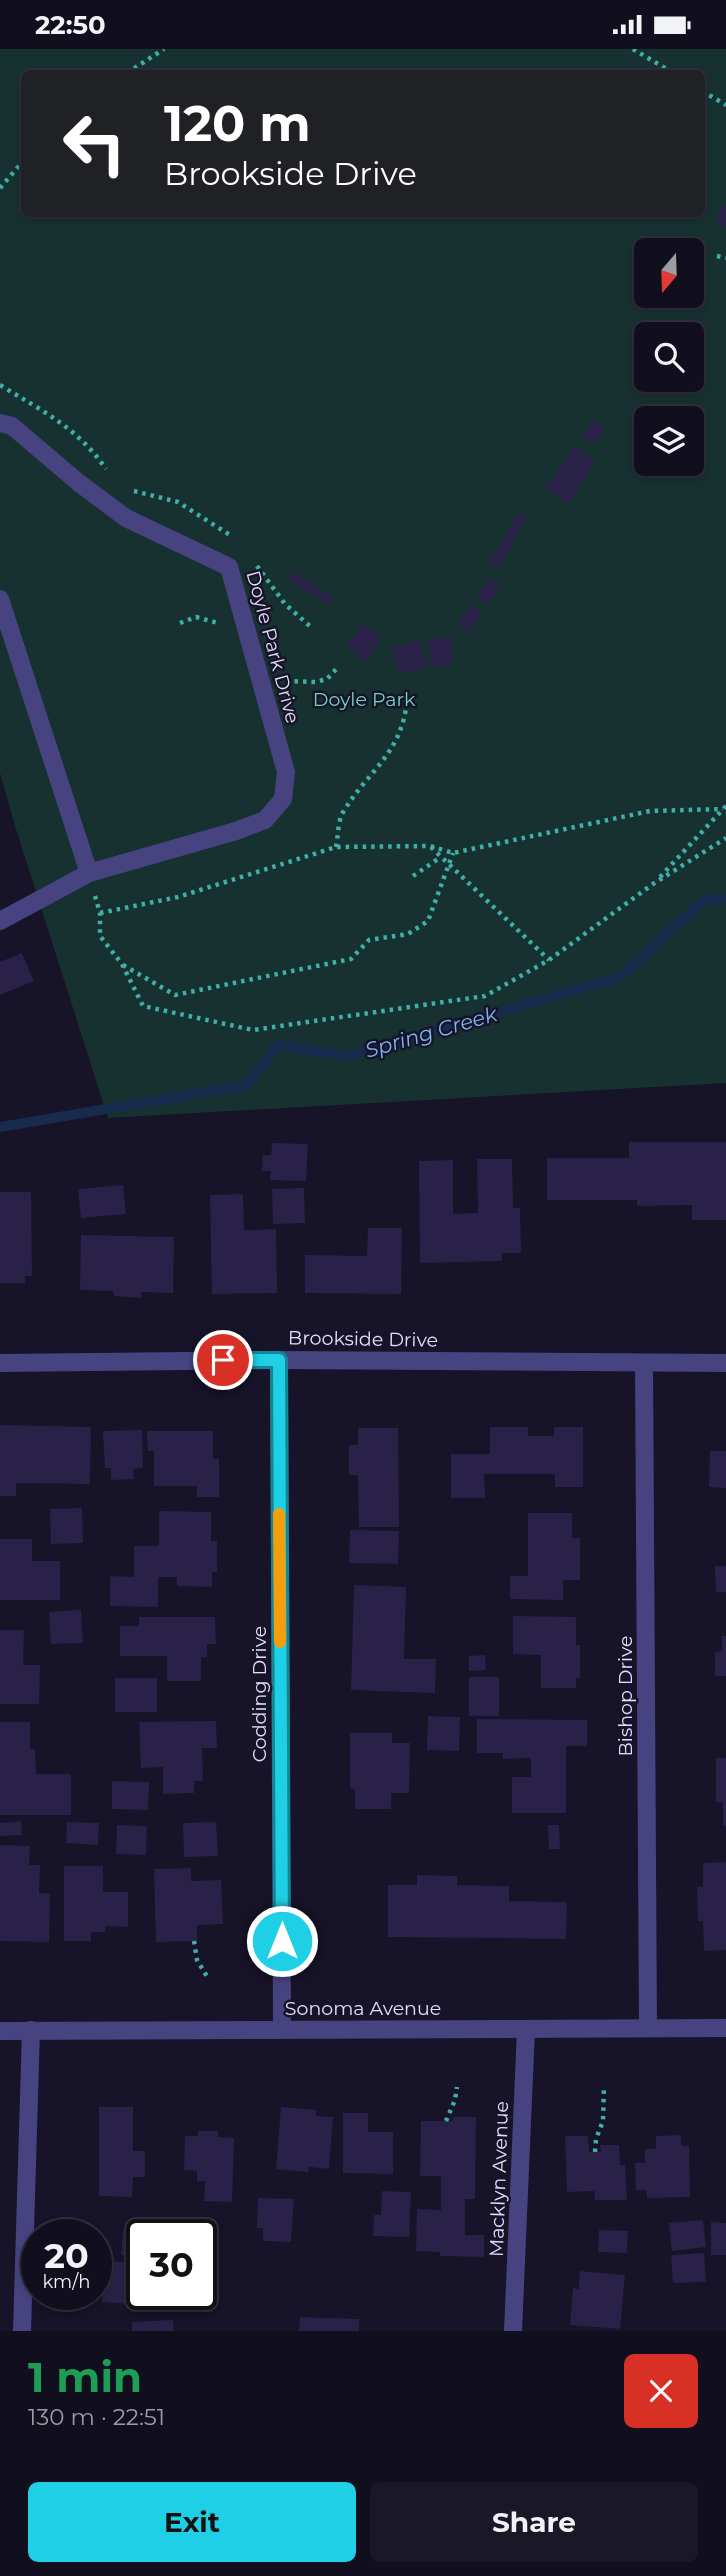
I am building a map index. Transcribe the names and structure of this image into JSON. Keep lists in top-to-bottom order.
{
  "streets": {
    "street": [
      "Doyle Park Drive",
      "Brookside Drive",
      "Codding Drive",
      "Bishop Drive",
      "Sonoma Avenue",
      "Macklyn Avenue"
    ]
  },
  "crossings": [
    ["Brookside Drive", "Codding Drive"],
    ["Brookside Drive", "Bishop Drive"],
    ["Codding Drive", "Sonoma Avenue"],
    ["Bishop Drive", "Sonoma Avenue"],
    ["Sonoma Avenue", "Macklyn Avenue"]
  ],
  "water": ["Spring Creek"],
  "parks": ["Doyle Park"],
  "north": "bottom",
  "page": {
    "status": "22:50",
    "turn": ["120 m", "Brookside Drive"],
    "speed": "20 km/h",
    "limit": "30",
    "heading": ["1 min", "130 m · 22:51"],
    "buttons": ["Exit", "Share"]
  }
}
